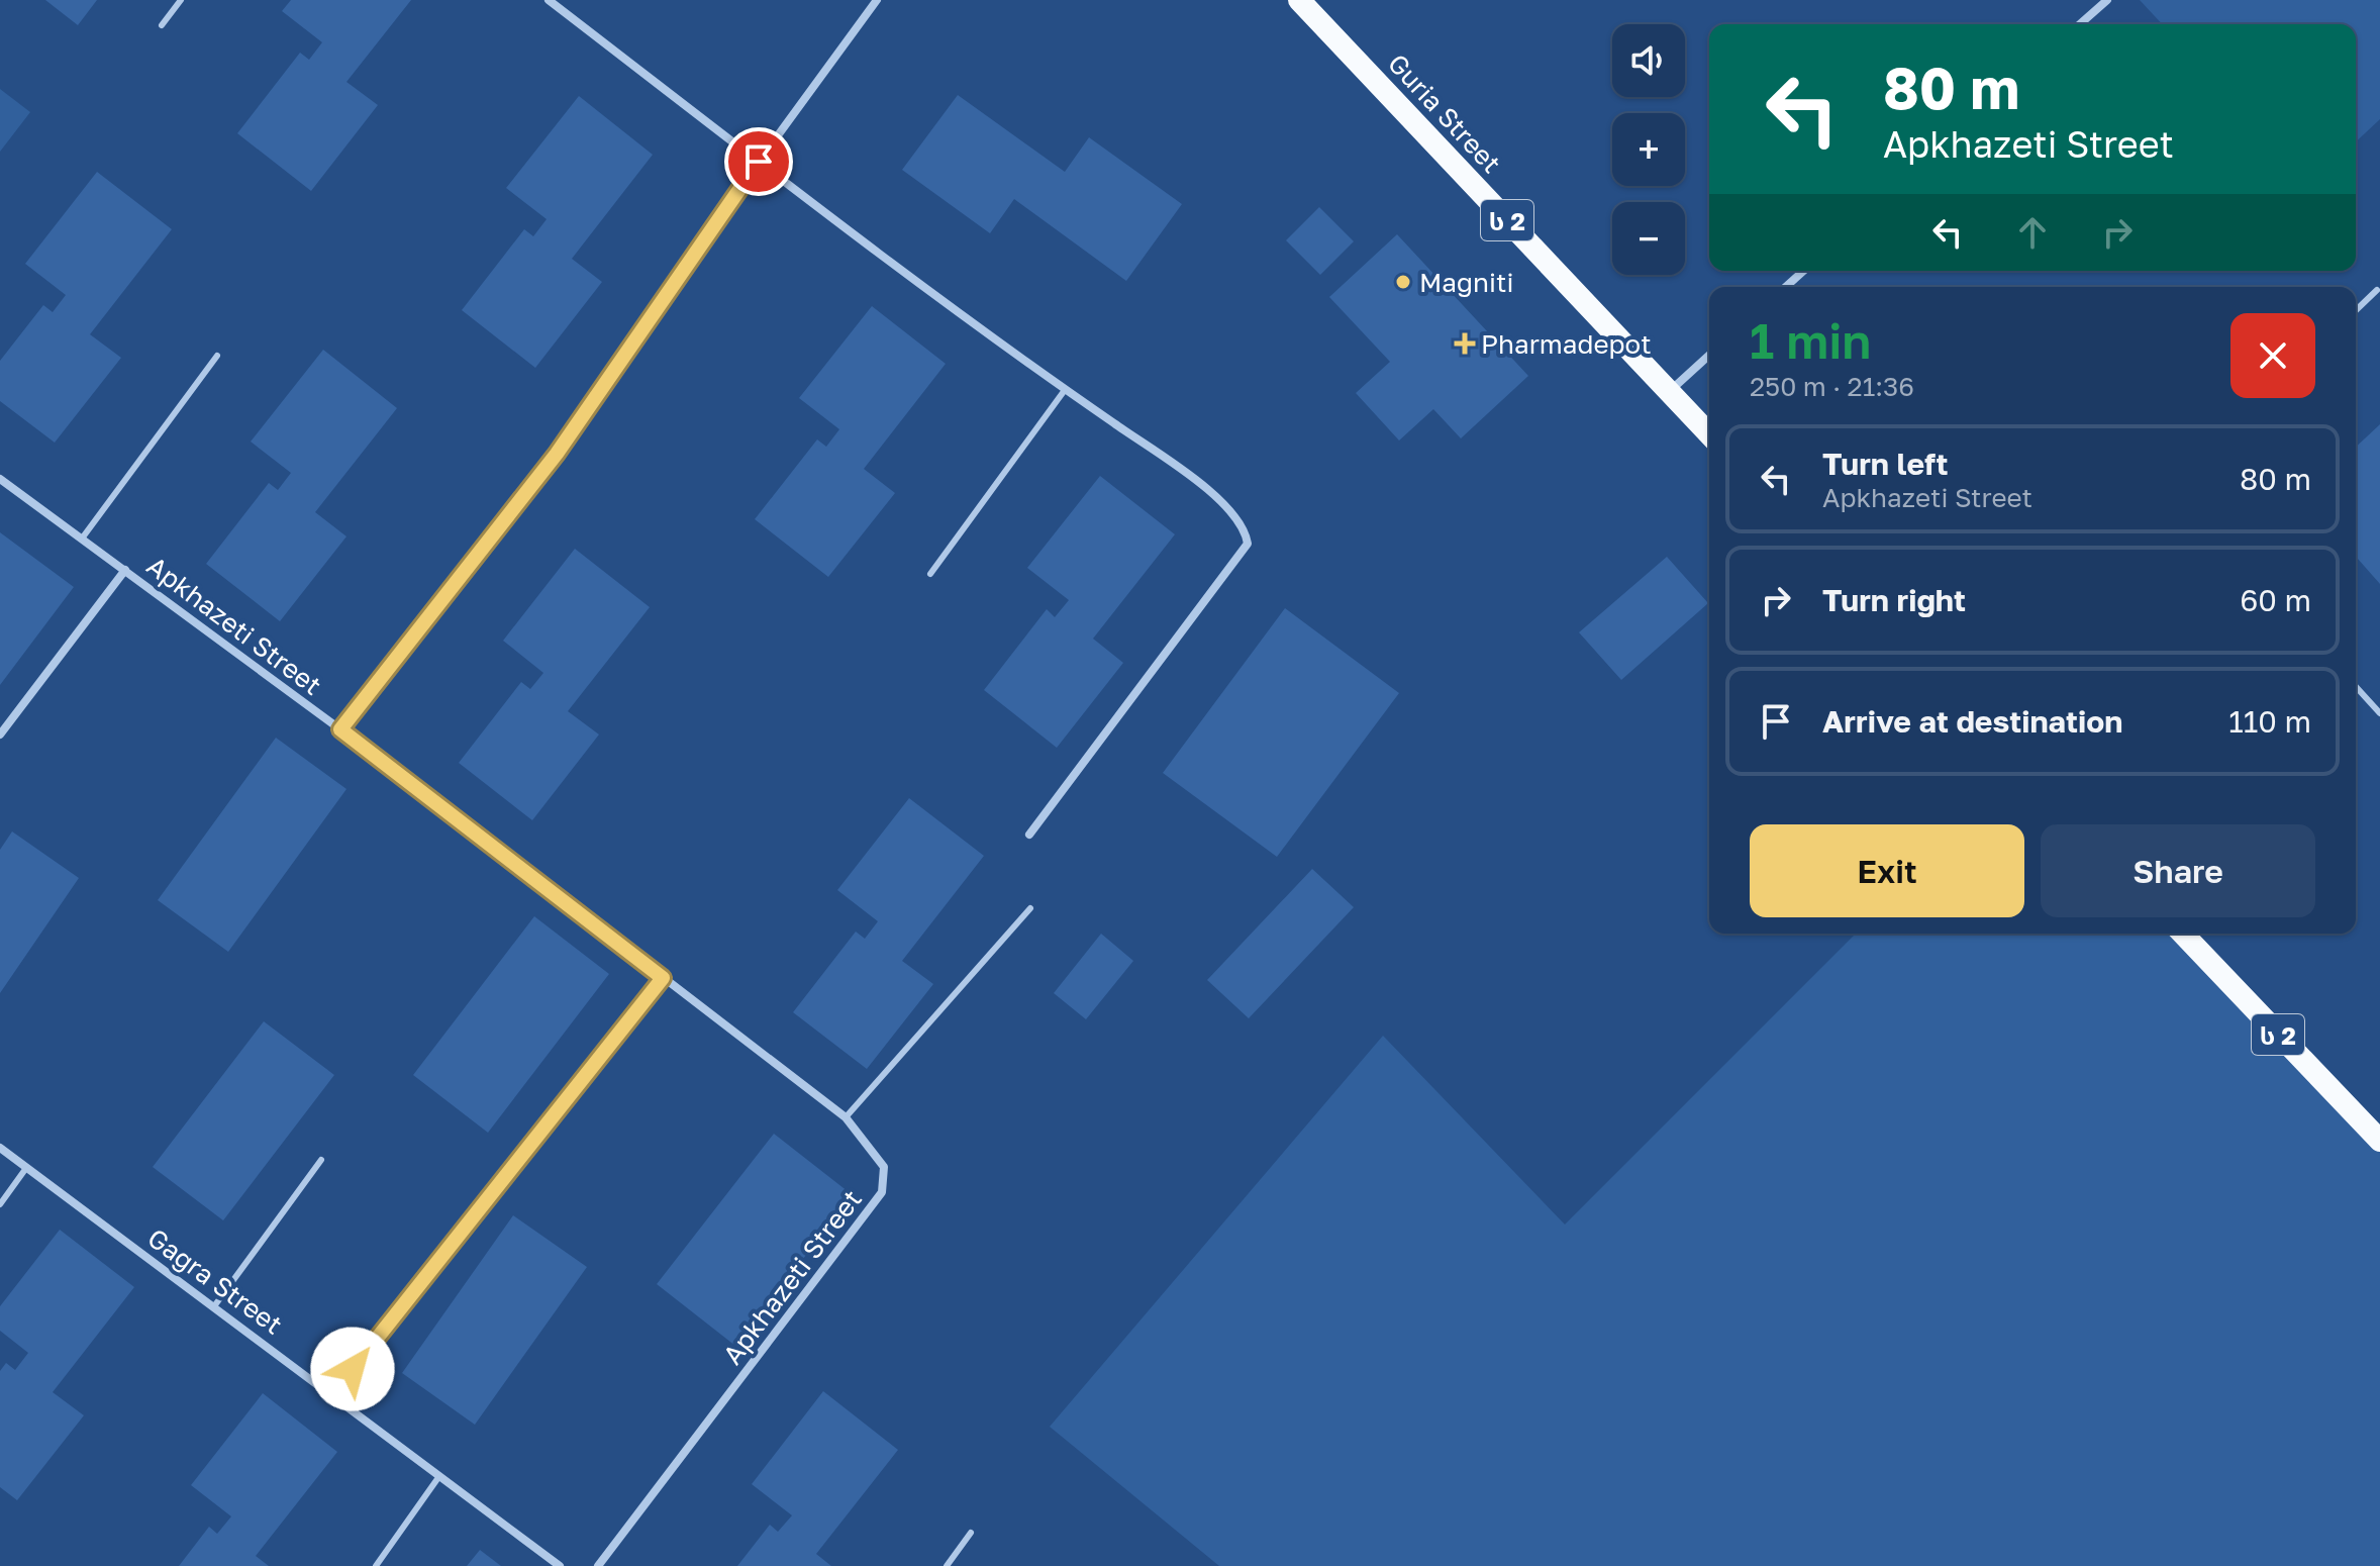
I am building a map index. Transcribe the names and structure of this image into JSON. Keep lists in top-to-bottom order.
{
  "streets": {
    "highway": ["Guria Street", "ს 2"],
    "street": ["Apkhazeti Street", "Gagra Street"]
  },
  "places": {
    "other": ["Magniti"],
    "health": ["Pharmadepot"]
  },
  "page": {
    "map_buttons": ["+", "−"],
    "turn": ["80 m", "Apkhazeti Street"],
    "heading": ["1 min", "250 m · 21:36"],
    "list": [
      {
        "name": "Turn left",
        "note": "Apkhazeti Street",
        "value": "80 m"
      },
      {
        "name": "Turn right",
        "value": "60 m"
      },
      {
        "name": "Arrive at destination",
        "value": "110 m"
      }
    ],
    "buttons": ["Exit", "Share"]
  }
}
